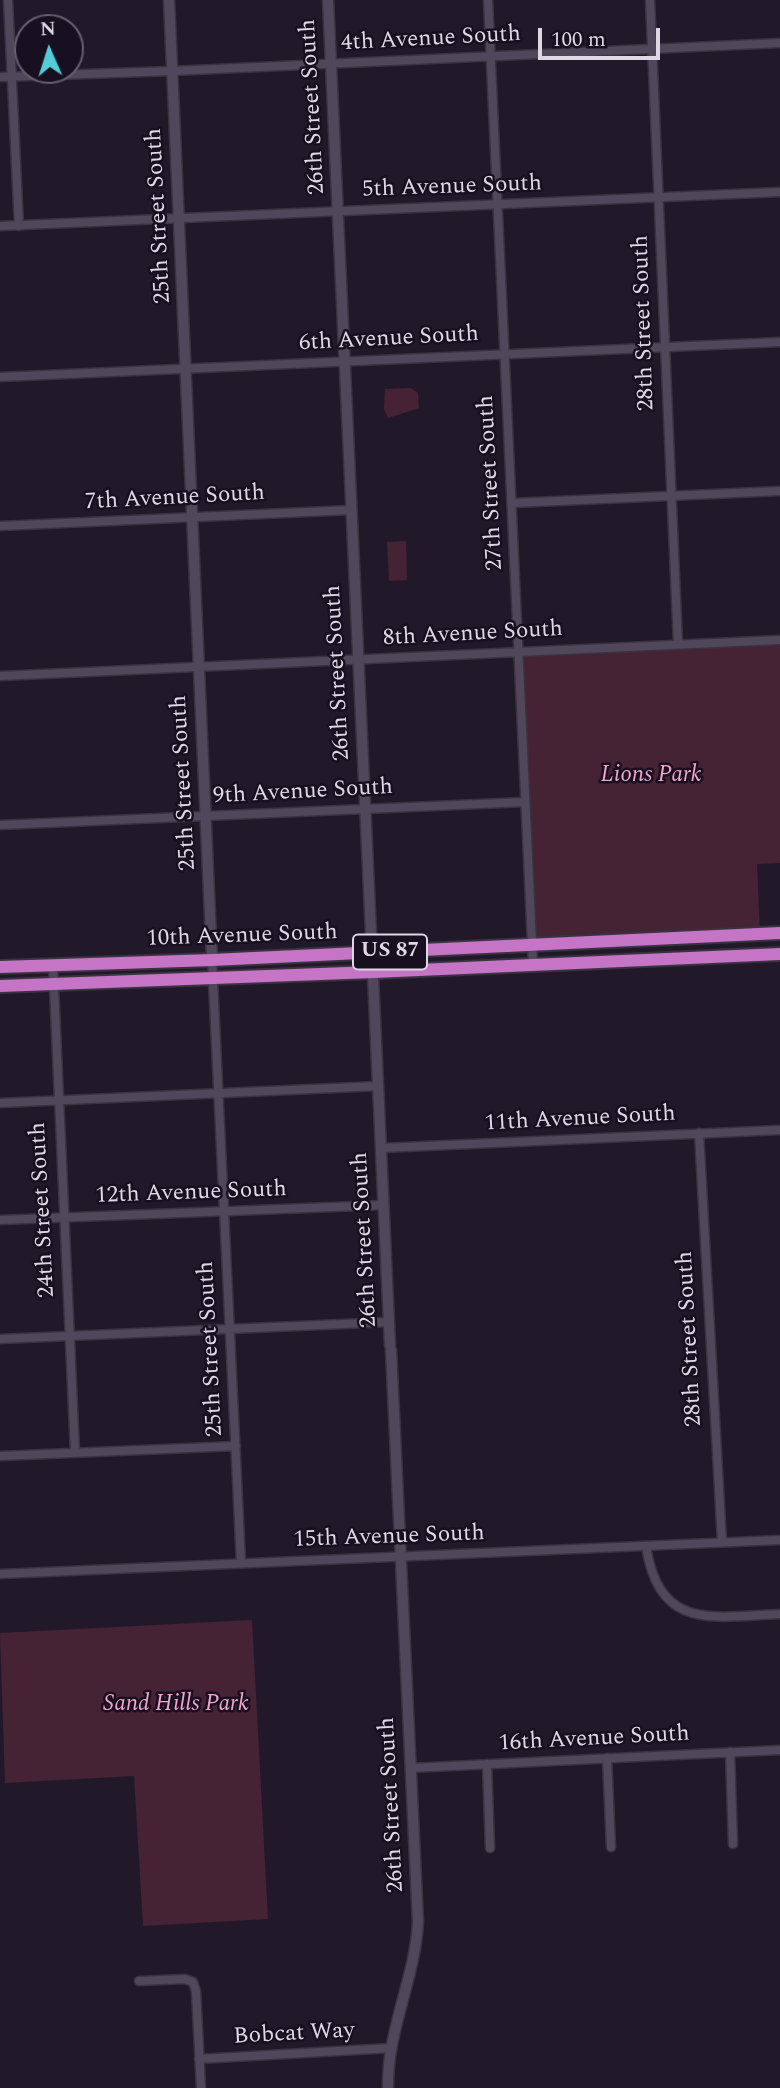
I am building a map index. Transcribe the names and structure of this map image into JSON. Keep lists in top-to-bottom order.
{
  "streets": {
    "highway": ["10th Avenue South", "US 87"],
    "street": [
      "4th Avenue South",
      "26th Street South",
      "5th Avenue South",
      "25th Street South",
      "28th Street South",
      "6th Avenue South",
      "27th Street South",
      "7th Avenue South",
      "8th Avenue South",
      "9th Avenue South",
      "11th Avenue South",
      "12th Avenue South",
      "24th Street South",
      "15th Avenue South",
      "16th Avenue South",
      "Bobcat Way"
    ]
  },
  "crossings": [
    ["4th Avenue South", "26th Street South"],
    ["4th Avenue South", "25th Street South"],
    ["4th Avenue South", "28th Street South"],
    ["4th Avenue South", "27th Street South"],
    ["26th Street South", "5th Avenue South"],
    ["26th Street South", "6th Avenue South"],
    ["26th Street South", "7th Avenue South"],
    ["26th Street South", "8th Avenue South"],
    ["26th Street South", "9th Avenue South"],
    ["26th Street South", "10th Avenue South"],
    ["26th Street South", "11th Avenue South"],
    ["26th Street South", "12th Avenue South"],
    ["26th Street South", "15th Avenue South"],
    ["26th Street South", "16th Avenue South"],
    ["26th Street South", "Bobcat Way"],
    ["5th Avenue South", "25th Street South"],
    ["5th Avenue South", "28th Street South"],
    ["5th Avenue South", "27th Street South"],
    ["25th Street South", "6th Avenue South"],
    ["25th Street South", "7th Avenue South"],
    ["25th Street South", "8th Avenue South"],
    ["25th Street South", "9th Avenue South"],
    ["25th Street South", "10th Avenue South"],
    ["25th Street South", "12th Avenue South"],
    ["25th Street South", "15th Avenue South"],
    ["28th Street South", "6th Avenue South"],
    ["28th Street South", "8th Avenue South"],
    ["28th Street South", "11th Avenue South"],
    ["28th Street South", "15th Avenue South"],
    ["6th Avenue South", "27th Street South"],
    ["27th Street South", "8th Avenue South"],
    ["27th Street South", "9th Avenue South"],
    ["27th Street South", "10th Avenue South"],
    ["10th Avenue South", "24th Street South"],
    ["12th Avenue South", "24th Street South"]
  ],
  "parks": ["Lions Park", "Sand Hills Park"],
  "scale_bar": "100 m",
  "north": "top"
}
